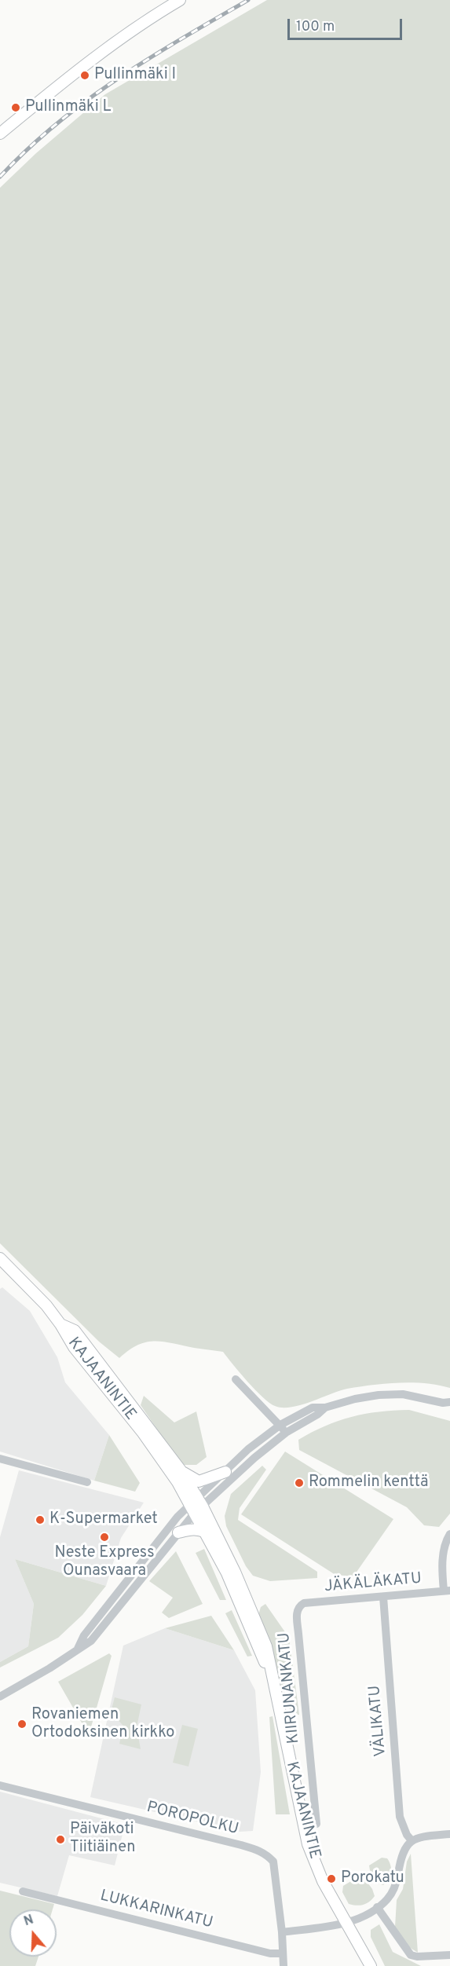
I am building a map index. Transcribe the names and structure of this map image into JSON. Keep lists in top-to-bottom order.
{
  "streets": {
    "main road": ["KAJAANINTIE"],
    "street": [
      "JÄKÄLÄKATU",
      "KIIRUNANKATU",
      "VÄLIKATU",
      "POROPOLKU",
      "LUKKARINKATU"
    ]
  },
  "crossings": [
    ["JÄKÄLÄKATU", "KIIRUNANKATU"],
    ["JÄKÄLÄKATU", "VÄLIKATU"],
    ["POROPOLKU", "LUKKARINKATU"]
  ],
  "places": [
    "Pullinmäki I",
    "Pullinmäki L",
    "Rommelin kenttä",
    "K-Supermarket",
    "Neste Express Ounasvaara",
    "Rovaniemen Ortodoksinen kirkko",
    "Päiväkoti Tiitiäinen",
    "Porokatu"
  ],
  "scale_bar": "100 m",
  "north": "top"
}
